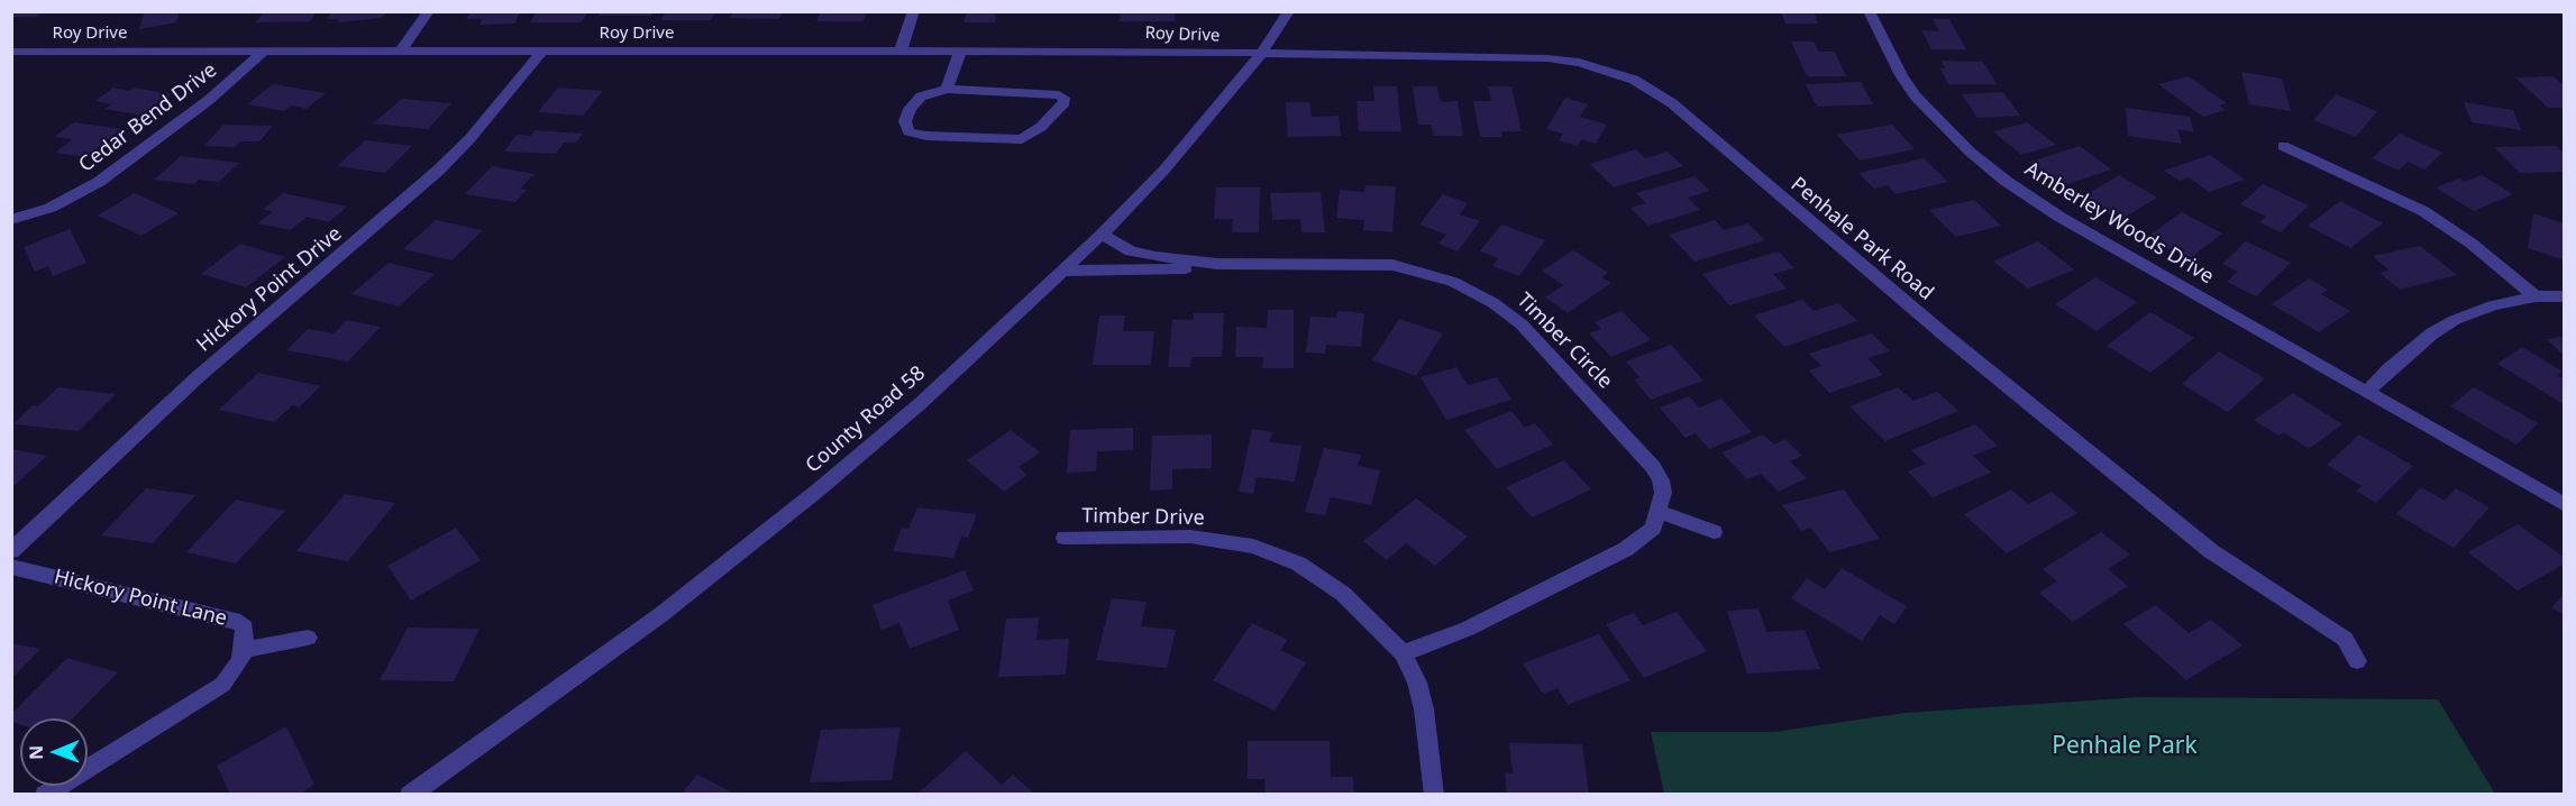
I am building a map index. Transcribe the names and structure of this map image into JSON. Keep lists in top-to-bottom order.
{
  "streets": {
    "street": [
      "Roy Drive",
      "Cedar Bend Drive",
      "Amberley Woods Drive",
      "Penhale Park Road",
      "Hickory Point Drive",
      "Timber Circle",
      "County Road 58",
      "Timber Drive",
      "Hickory Point Lane"
    ]
  },
  "crossings": [
    ["Roy Drive", "Cedar Bend Drive"],
    ["Roy Drive", "Penhale Park Road"],
    ["Roy Drive", "Hickory Point Drive"],
    ["Roy Drive", "County Road 58"],
    ["Penhale Park Road", "County Road 58"],
    ["Timber Circle", "County Road 58"]
  ],
  "parks": ["Penhale Park"],
  "north": "left"
}
